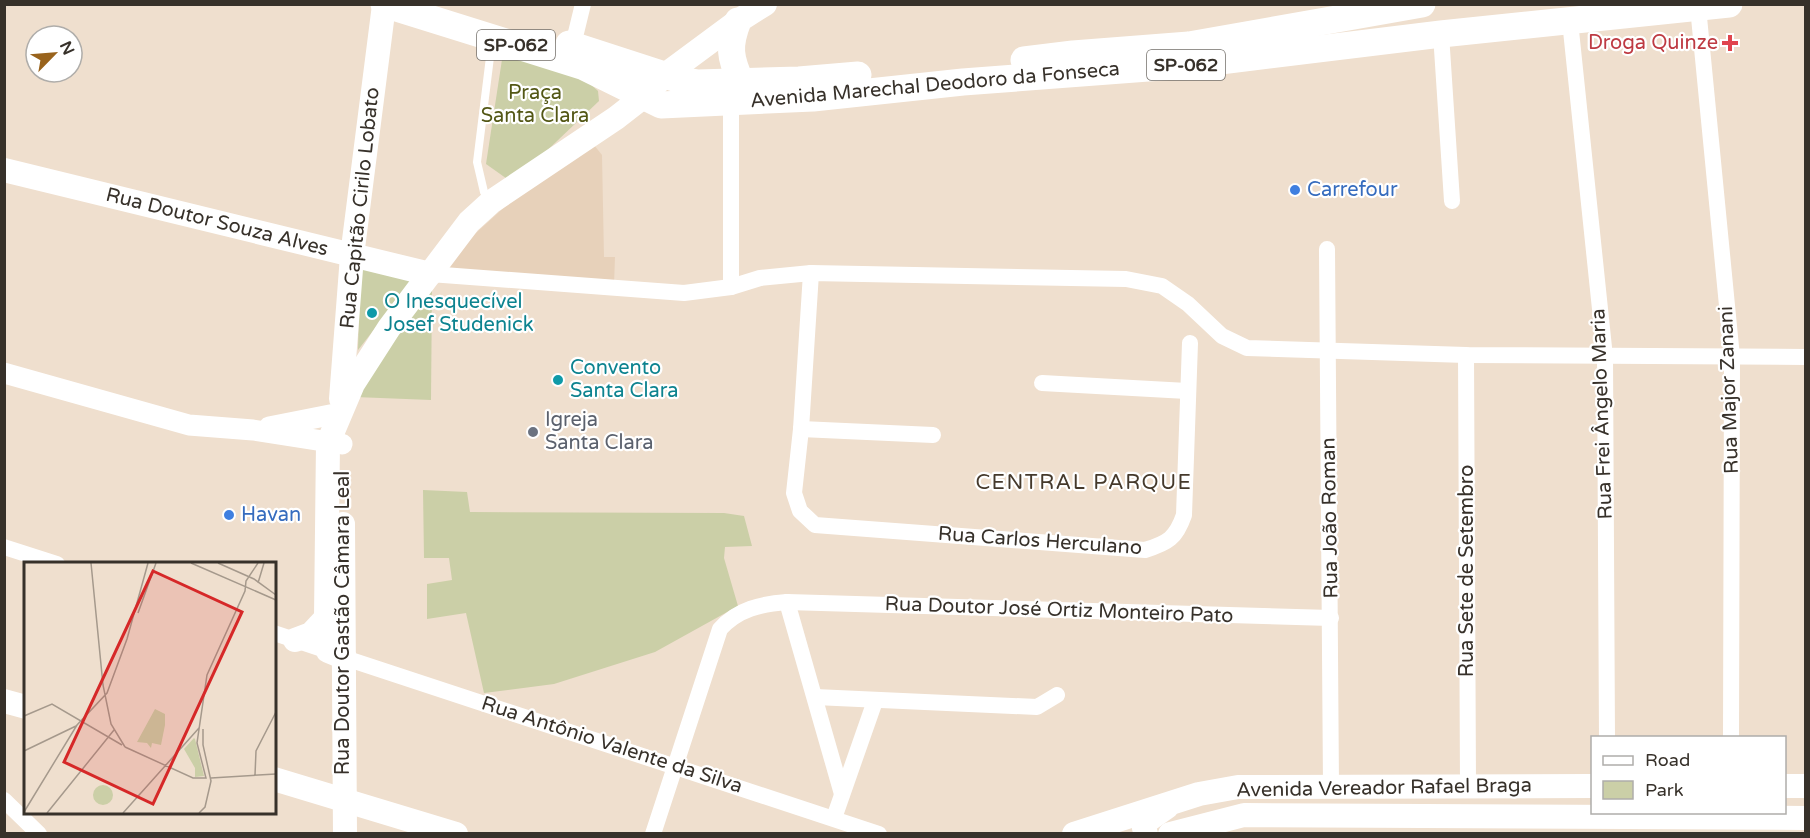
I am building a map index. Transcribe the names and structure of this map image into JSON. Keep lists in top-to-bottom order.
{
  "streets": {
    "main road": [
      "SP-062",
      "Avenida Marechal Deodoro da Fonseca",
      "Rua Capitão Cirilo Lobato",
      "Rua Doutor Souza Alves",
      "Rua Doutor Gastão Câmara Leal",
      "Avenida Vereador Rafael Braga"
    ],
    "street": [
      "Rua Major Zanani",
      "Rua Frei Ângelo Maria",
      "Rua João Roman",
      "Rua Carlos Herculano",
      "Rua Sete de Setembro",
      "Rua Doutor José Ortiz Monteiro Pato",
      "Rua Antônio Valente da Silva"
    ]
  },
  "crossings": [
    ["SP-062", "Avenida Marechal Deodoro da Fonseca"],
    ["SP-062", "Rua Capitão Cirilo Lobato"],
    ["Avenida Marechal Deodoro da Fonseca", "Rua Major Zanani"],
    ["Avenida Marechal Deodoro da Fonseca", "Rua Frei Ângelo Maria"],
    ["Rua Capitão Cirilo Lobato", "Rua Doutor Souza Alves"],
    ["Rua João Roman", "Rua Doutor José Ortiz Monteiro Pato"],
    ["Rua João Roman", "Avenida Vereador Rafael Braga"],
    ["Rua Sete de Setembro", "Avenida Vereador Rafael Braga"],
    ["Rua Doutor José Ortiz Monteiro Pato", "Rua Antônio Valente da Silva"],
    ["Rua Doutor Gastão Câmara Leal", "Rua Antônio Valente da Silva"]
  ],
  "districts": ["CENTRAL PARQUE"],
  "parks": ["Praça Santa Clara"],
  "places": {
    "health": ["Droga Quinze"],
    "other": [
      "Carrefour",
      "O Inesquecível Josef Studenick",
      "Convento Santa Clara",
      "Igreja Santa Clara",
      "Havan"
    ]
  },
  "legend": ["Road", "Park"],
  "north": "top right"
}
